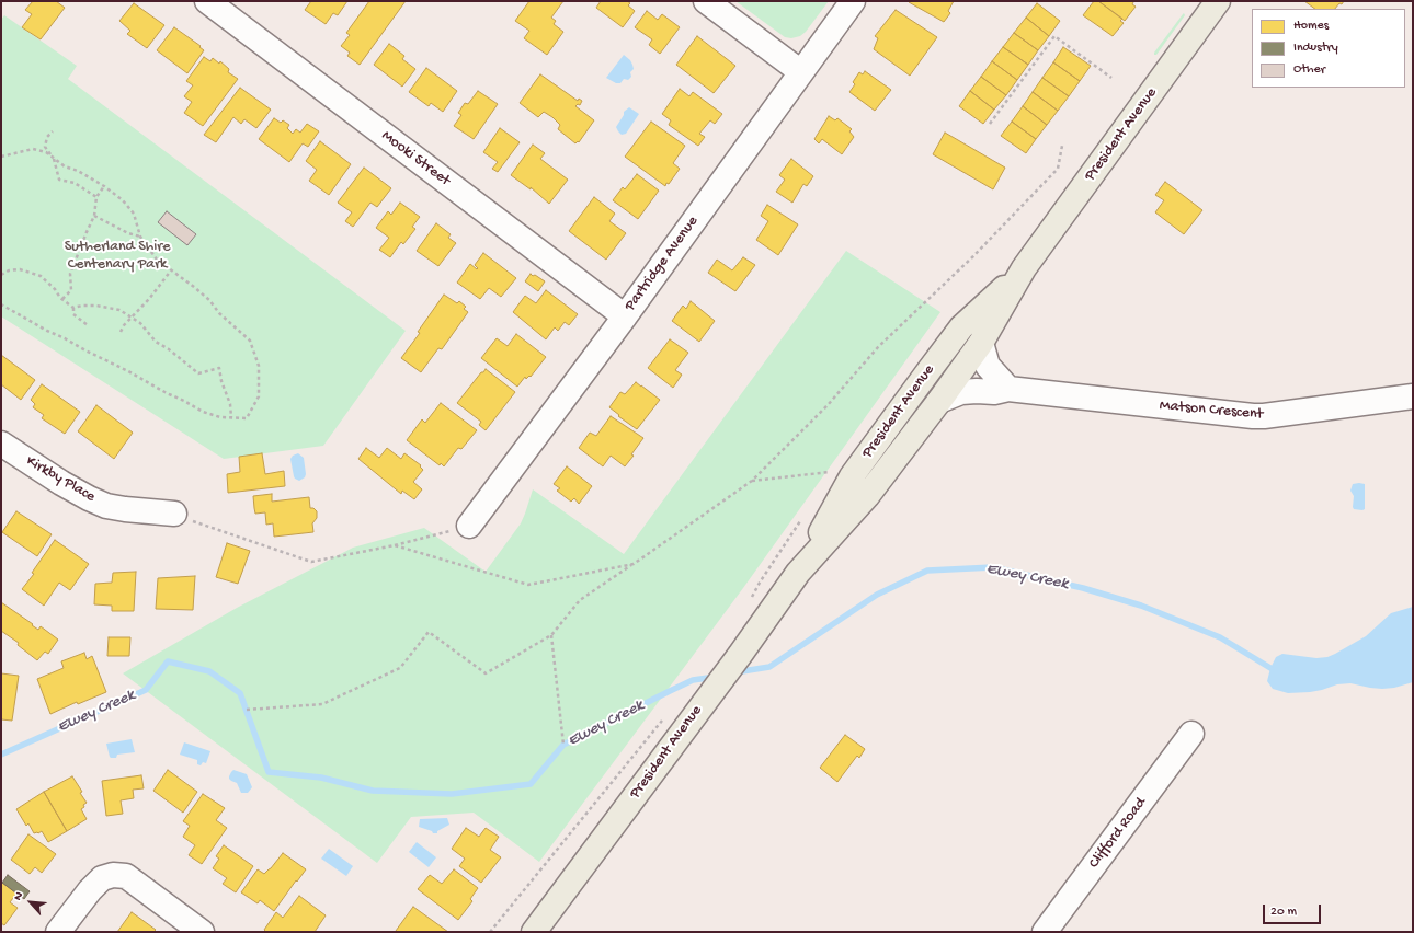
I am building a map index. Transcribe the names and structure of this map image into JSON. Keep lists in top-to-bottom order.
{
  "streets": {
    "main road": ["President Avenue"],
    "street": [
      "Mooki Street",
      "Partridge Avenue",
      "Matson Crescent",
      "Kirkby Place",
      "Clifford Road"
    ]
  },
  "crossings": [
    ["President Avenue", "Matson Crescent"],
    ["Mooki Street", "Partridge Avenue"]
  ],
  "water": ["Ewey Creek"],
  "parks": ["Sutherland Shire Centenary Park"],
  "legend": ["Homes", "Industry", "Other"],
  "scale_bar": "20 m",
  "north": "top left"
}
